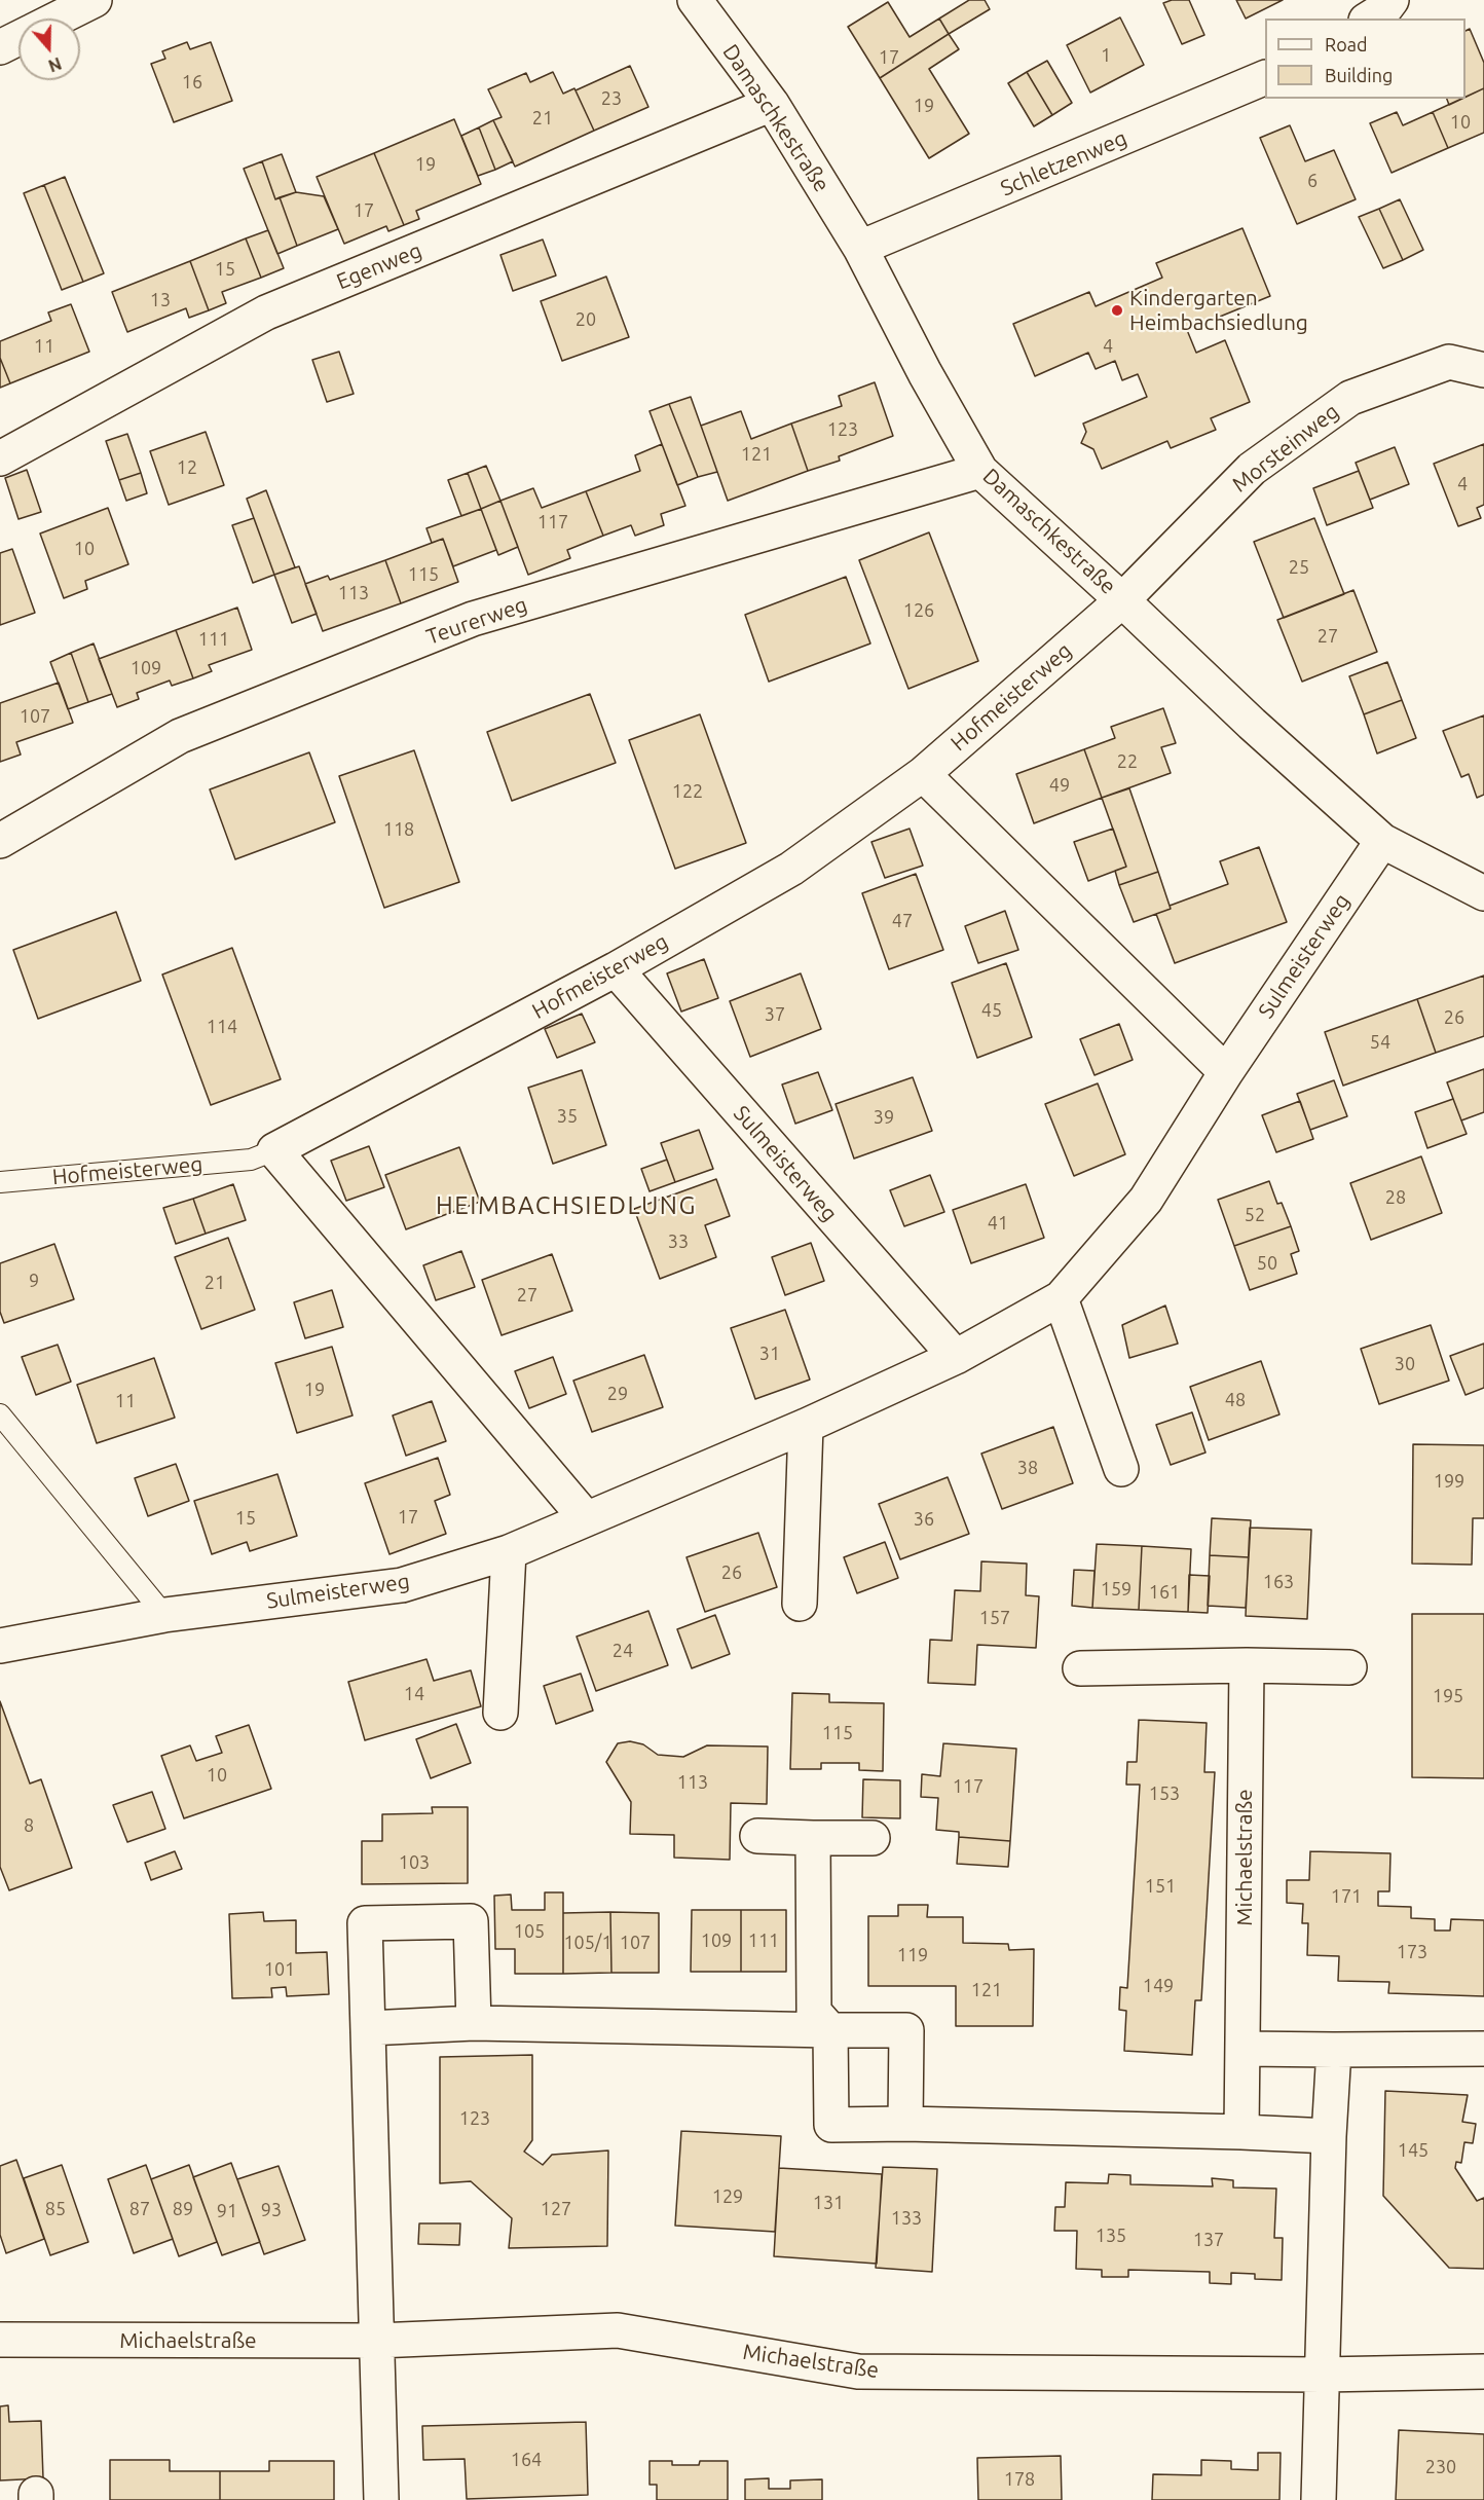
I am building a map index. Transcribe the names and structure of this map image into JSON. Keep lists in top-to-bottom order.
{
  "streets": {
    "street": [
      "Damaschkestraße",
      "Schletzenweg",
      "Egenweg",
      "Morsteinweg",
      "Teurerweg",
      "Hofmeisterweg",
      "Sulmeisterweg",
      "Michaelstraße"
    ]
  },
  "crossings": [
    ["Damaschkestraße", "Schletzenweg"],
    ["Damaschkestraße", "Egenweg"],
    ["Damaschkestraße", "Morsteinweg"],
    ["Damaschkestraße", "Teurerweg"],
    ["Damaschkestraße", "Hofmeisterweg"],
    ["Damaschkestraße", "Sulmeisterweg"],
    ["Morsteinweg", "Hofmeisterweg"],
    ["Hofmeisterweg", "Sulmeisterweg"]
  ],
  "districts": ["HEIMBACHSIEDLUNG"],
  "places": ["Kindergarten Heimbachsiedlung"],
  "house_numbers": [
    "1",
    "17",
    "16",
    "23",
    "19",
    "21",
    "10",
    "19",
    "6",
    "17",
    "15",
    "13",
    "20",
    "11",
    "4",
    "123",
    "121",
    "12",
    "4",
    "117",
    "10",
    "25",
    "115",
    "113",
    "126",
    "27",
    "111",
    "109",
    "107",
    "22",
    "49",
    "122",
    "118",
    "47",
    "45",
    "37",
    "26",
    "114",
    "54",
    "35",
    "39",
    "28",
    "52",
    "41",
    "33",
    "50",
    "9",
    "21",
    "27",
    "31",
    "30",
    "19",
    "29",
    "48",
    "11",
    "38",
    "199",
    "17",
    "15",
    "36",
    "26",
    "163",
    "159",
    "161",
    "157",
    "24",
    "14",
    "195",
    "115",
    "10",
    "113",
    "117",
    "153",
    "8",
    "103",
    "151",
    "171",
    "105",
    "109",
    "111",
    "105/1",
    "107",
    "173",
    "119",
    "101",
    "149",
    "121",
    "123",
    "145",
    "129",
    "131",
    "85",
    "87",
    "89",
    "127",
    "93",
    "91",
    "133",
    "135",
    "137",
    "164",
    "230",
    "178"
  ],
  "legend": ["Road", "Building"],
  "north": "bottom"
}
